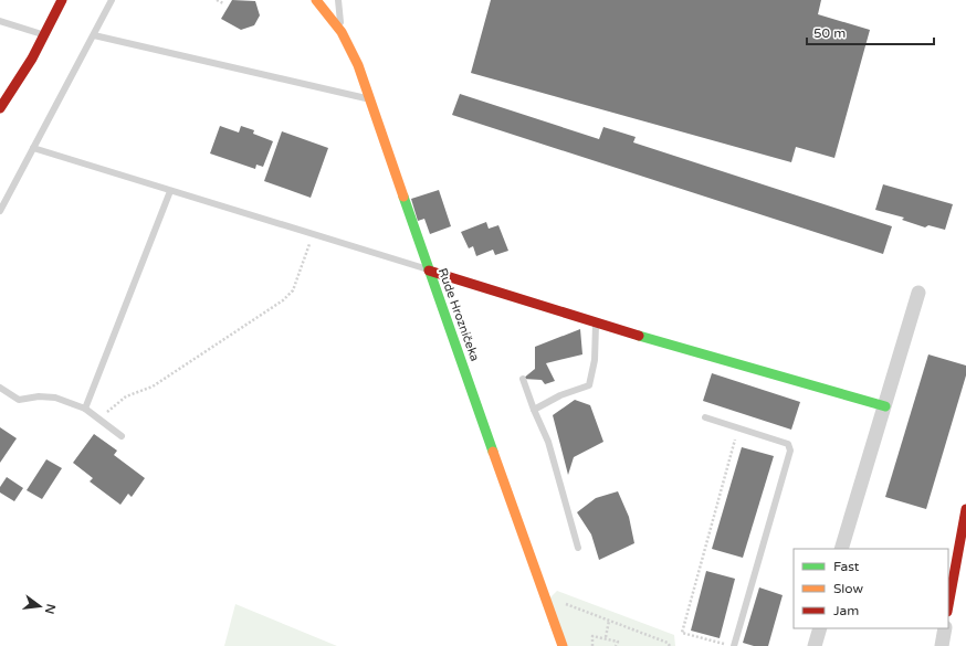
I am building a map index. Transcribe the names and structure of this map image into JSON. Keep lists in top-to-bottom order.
{
  "streets": {
    "street": ["Rude Hrozničeka"]
  },
  "legend": ["Fast", "Slow", "Jam"],
  "scale_bar": "50 m",
  "north": "right"
}
